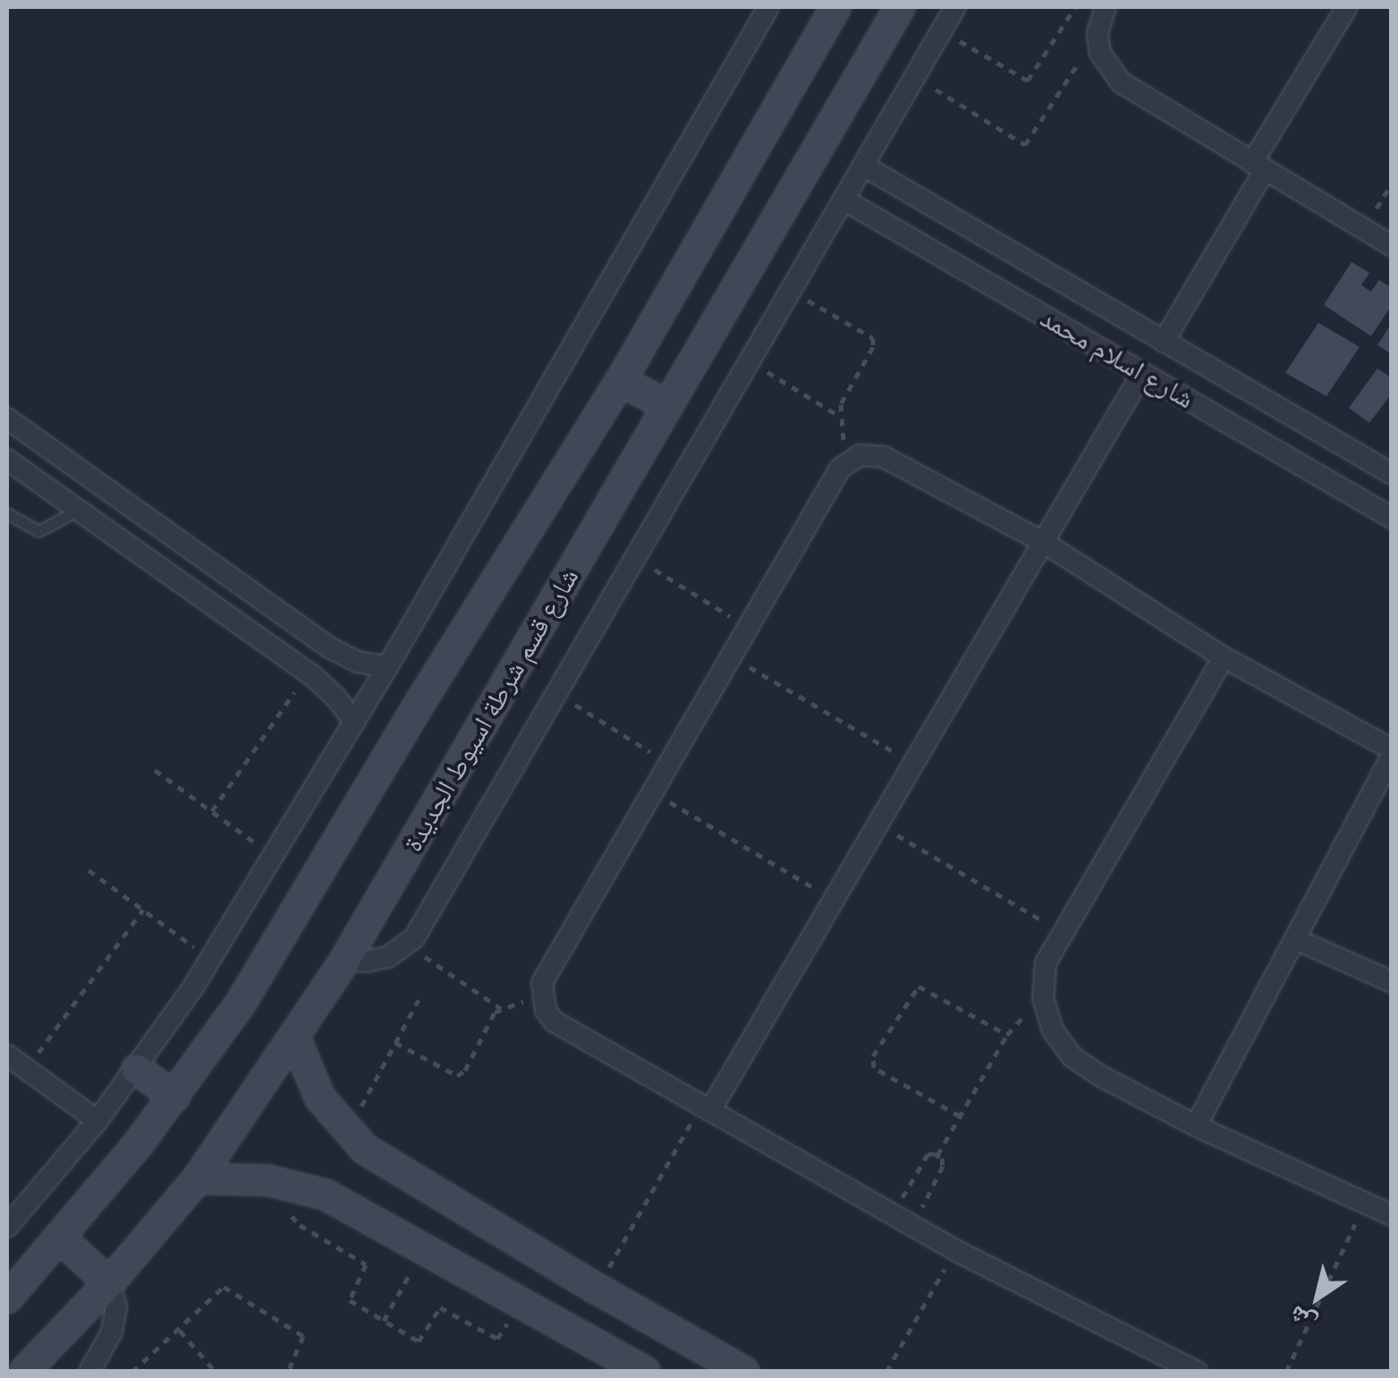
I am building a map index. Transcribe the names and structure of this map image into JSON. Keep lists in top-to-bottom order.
{
  "streets": {
    "main road": ["شارع قسم شرطة اسيوط الجديدة"],
    "street": ["شارع اسلام محمد"]
  },
  "north": "bottom left"
}
